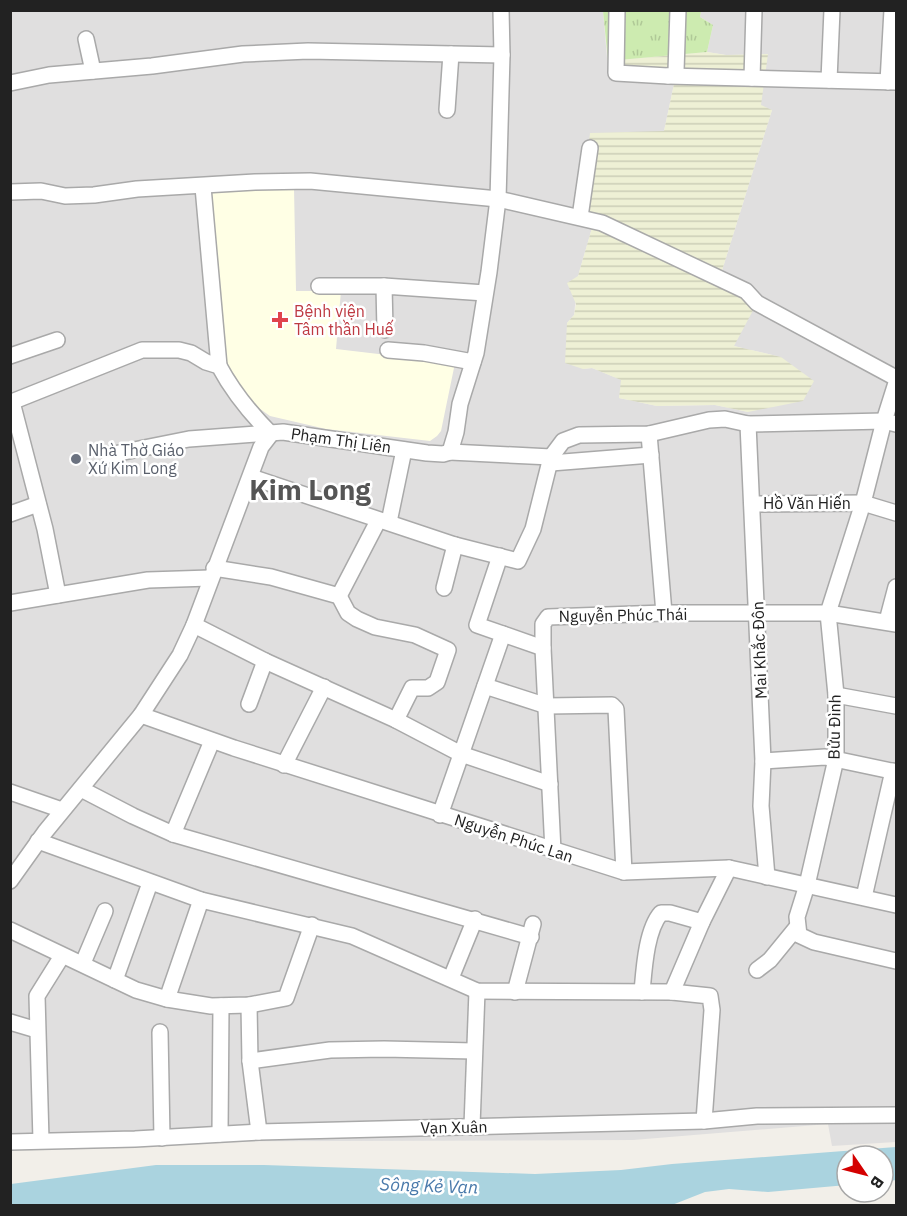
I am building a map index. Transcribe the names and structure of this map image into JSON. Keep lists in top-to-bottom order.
{
  "streets": {
    "street": [
      "Phạm Thị Liên",
      "Hồ Văn Hiến",
      "Nguyễn Phúc Thái",
      "Mai Khắc Đôn",
      "Bửu Đình",
      "Nguyễn Phúc Lan",
      "Vạn Xuân"
    ]
  },
  "crossings": [
    ["Phạm Thị Liên", "Nguyễn Phúc Lan"],
    ["Hồ Văn Hiến", "Mai Khắc Đôn"],
    ["Hồ Văn Hiến", "Bửu Đình"],
    ["Nguyễn Phúc Thái", "Mai Khắc Đôn"],
    ["Nguyễn Phúc Thái", "Bửu Đình"],
    ["Nguyễn Phúc Thái", "Nguyễn Phúc Lan"],
    ["Mai Khắc Đôn", "Nguyễn Phúc Lan"],
    ["Bửu Đình", "Nguyễn Phúc Lan"]
  ],
  "districts": ["Kim Long"],
  "water": ["Sông Kẻ Vạn"],
  "places": {
    "health": ["Bệnh viện Tâm thần Huế"],
    "other": ["Nhà Thờ Giáo Xứ Kim Long"]
  },
  "north": "bottom right"
}
